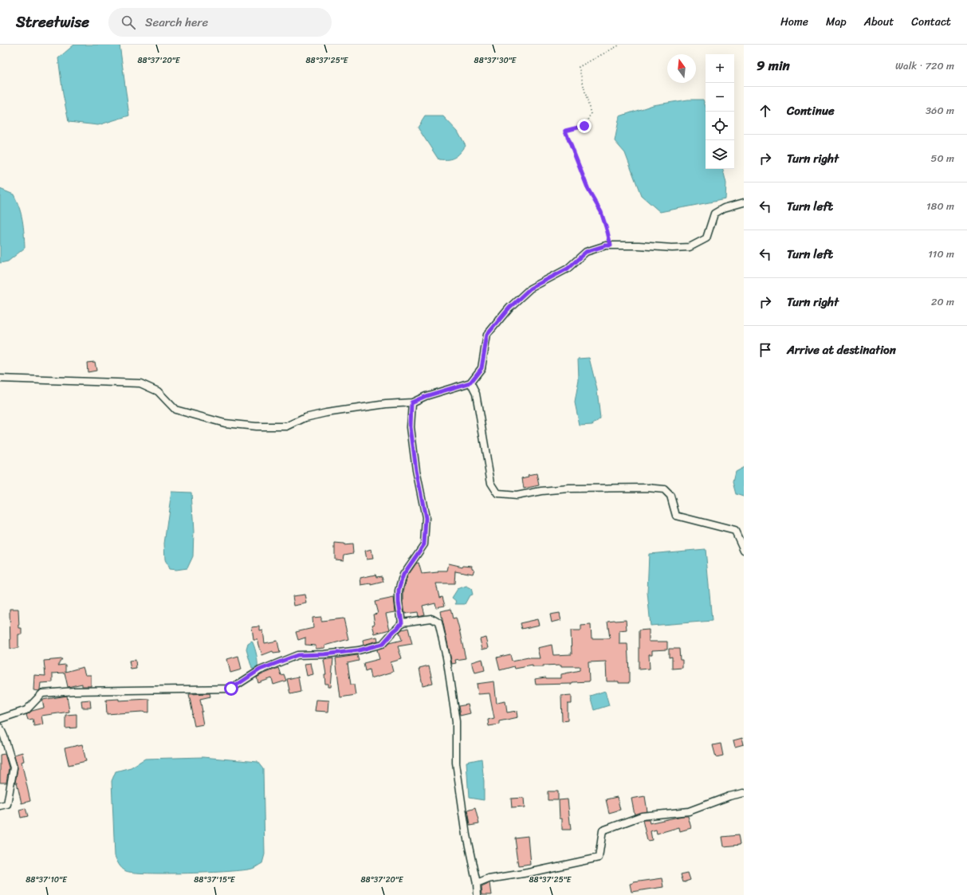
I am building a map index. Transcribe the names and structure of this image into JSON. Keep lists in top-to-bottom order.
{
  "north": "top",
  "page": {
    "header": "Streetwise",
    "search": "Search here",
    "nav": [
      "Home",
      "Map",
      "About",
      "Contact"
    ],
    "heading": ["9 min", "Walk · 720 m"],
    "map_buttons": ["+", "−"],
    "list": [
      ["Continue", "360 m"],
      ["Turn right", "50 m"],
      ["Turn left", "180 m"],
      ["Turn left", "110 m"],
      ["Turn right", "20 m"],
      "Arrive at destination"
    ]
  },
  "coordinates": [
    "88°37'20\"E",
    "88°37'25\"E",
    "88°37'30\"E",
    "88°37'10\"E",
    "88°37'15\"E"
  ]
}
